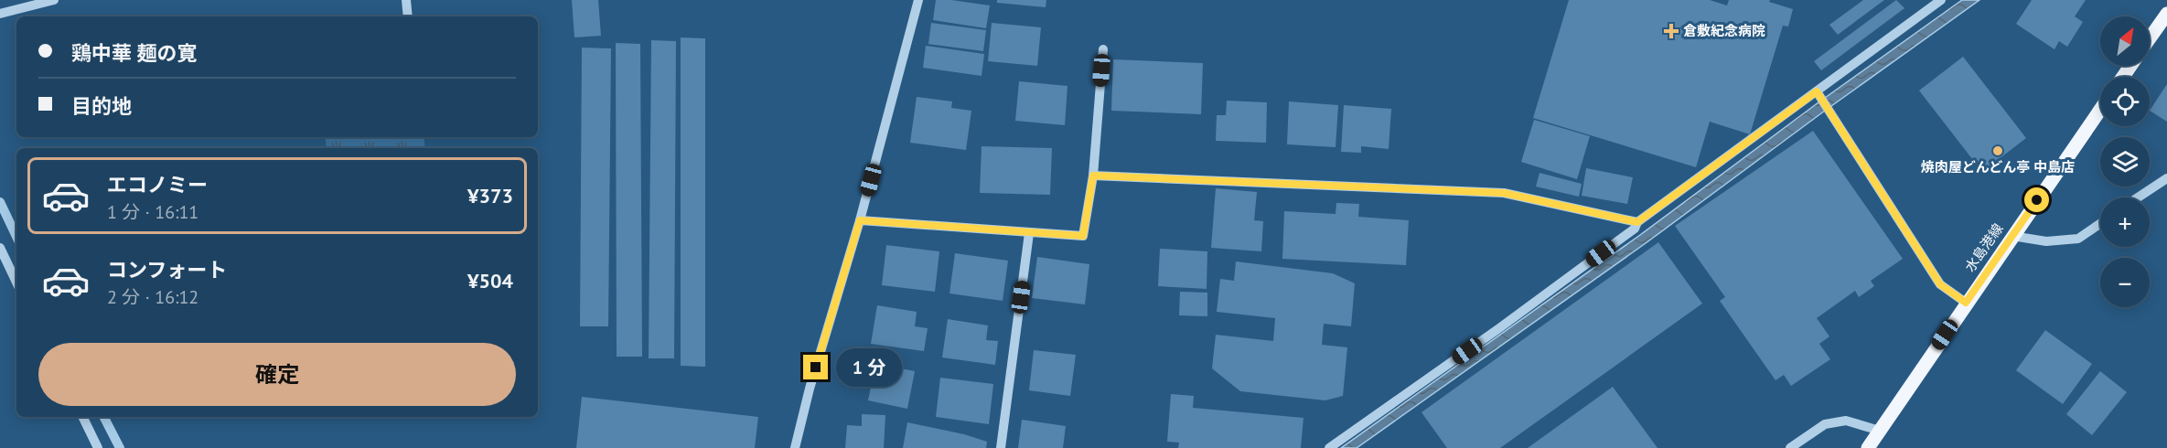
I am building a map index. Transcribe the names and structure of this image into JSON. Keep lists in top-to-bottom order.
{
  "streets": {
    "main road": ["水島港線"]
  },
  "places": {
    "health": ["倉敷紀念病院"],
    "other": ["焼肉屋どんどん亭 中島店"]
  },
  "north": "top right",
  "page": {
    "map_buttons": ["+", "−"],
    "banner": ["鶏中華 麺の寛", "目的地"],
    "list": [
      {
        "name": "エコノミー",
        "note": "1 分 · 16:11",
        "value": "¥373"
      },
      {
        "name": "コンフォート",
        "note": "2 分 · 16:12",
        "value": "¥504"
      }
    ],
    "buttons": "確定",
    "bubble": "1 分"
  }
}
